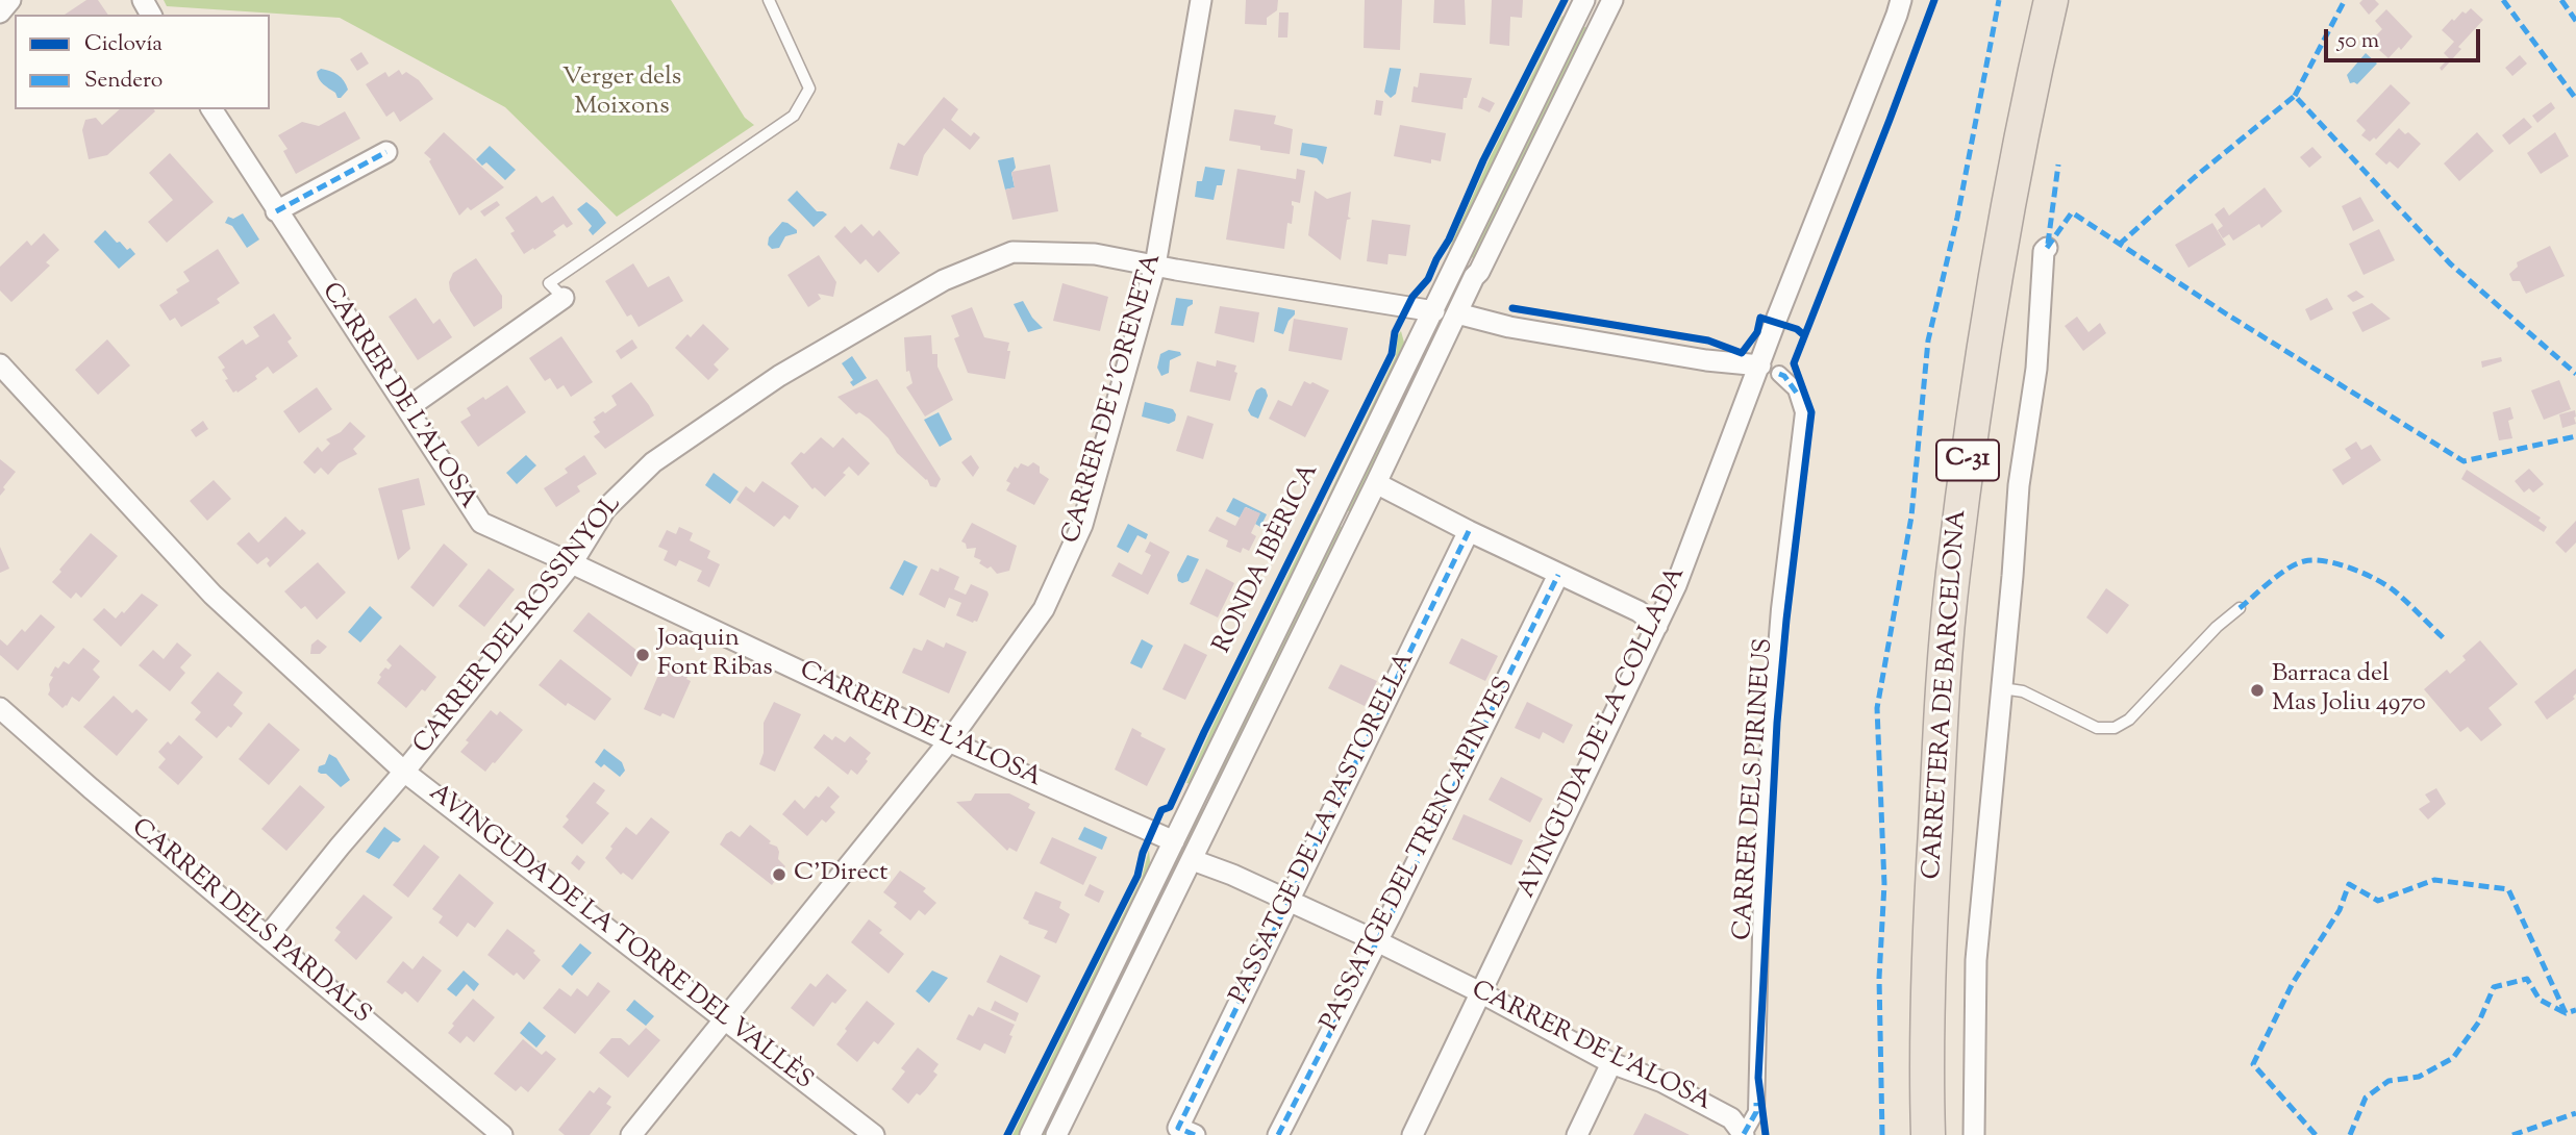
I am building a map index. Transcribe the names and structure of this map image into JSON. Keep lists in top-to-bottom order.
{
  "streets": {
    "highway": ["C-31", "CARRETERA DE BARCELONA"],
    "street": [
      "CARRER DE L'ALOSA",
      "CARRER DE L'ORENETA",
      "RONDA IBÈRICA",
      "CARRER DEL ROSSINYOL",
      "AVINGUDA DE LA COLLADA",
      "CARRER DELS PIRINEUS",
      "PASSATGE DE LA PASTORELLA",
      "PASSATGE DEL TRENCAPINYES",
      "CARRER DELS PARDALS",
      "AVINGUDA DE LA TORRE DEL VALLÈS"
    ]
  },
  "crossings": [
    ["CARRER DE L'ALOSA", "CARRER DE L'ORENETA"],
    ["CARRER DE L'ALOSA", "RONDA IBÈRICA"],
    ["CARRER DE L'ALOSA", "CARRER DEL ROSSINYOL"],
    ["CARRER DE L'ALOSA", "AVINGUDA DE LA COLLADA"],
    ["CARRER DE L'ALOSA", "CARRER DELS PIRINEUS"],
    ["CARRER DE L'ALOSA", "PASSATGE DE LA PASTORELLA"],
    ["CARRER DE L'ALOSA", "PASSATGE DEL TRENCAPINYES"],
    ["CARRER DE L'ORENETA", "CARRER DEL ROSSINYOL"],
    ["CARRER DE L'ORENETA", "AVINGUDA DE LA TORRE DEL VALLÈS"],
    ["RONDA IBÈRICA", "CARRER DEL ROSSINYOL"],
    ["CARRER DEL ROSSINYOL", "CARRER DELS PARDALS"],
    ["CARRER DEL ROSSINYOL", "AVINGUDA DE LA TORRE DEL VALLÈS"]
  ],
  "parks": ["Verger dels Moixons"],
  "places": ["Joaquin Font Ribas", "Barraca del Mas Joliu 4970", "C'Direct"],
  "legend": ["Ciclovía", "Sendero"],
  "scale_bar": "50 m"
}
